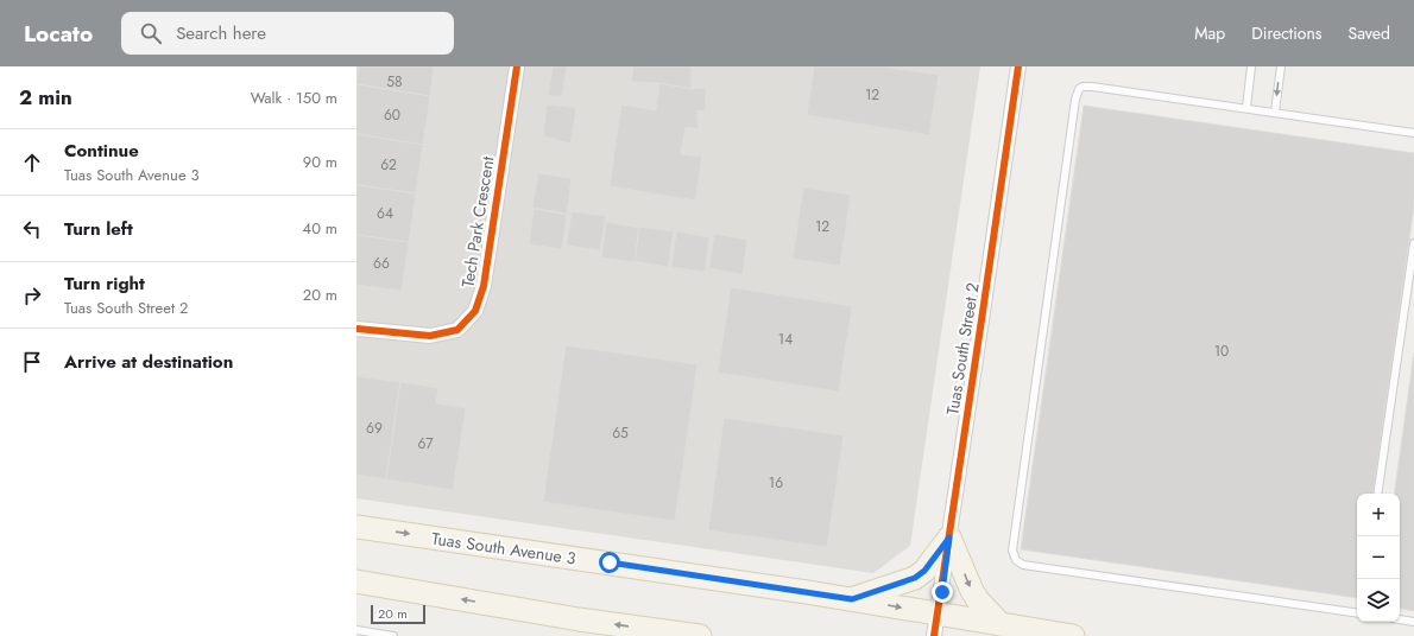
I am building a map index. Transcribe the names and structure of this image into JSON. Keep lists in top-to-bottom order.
{
  "streets": {
    "main road": ["Tuas South Avenue 3"],
    "street": ["Tech Park Crescent", "Tuas South Street 2"]
  },
  "crossings": [
    ["Tuas South Street 2", "Tuas South Avenue 3"]
  ],
  "house_numbers": [
    "58",
    "12",
    "60",
    "62",
    "64",
    "12",
    "66",
    "14",
    "10",
    "69",
    "65",
    "67",
    "16"
  ],
  "scale_bar": "20 m",
  "page": {
    "header": "Locato",
    "search": "Search here",
    "nav": ["Map", "Directions", "Saved"],
    "heading": ["2 min", "Walk · 150 m"],
    "list": [
      ["Continue", "Tuas South Avenue 3", "90 m"],
      ["Turn left", "40 m"],
      ["Turn right", "Tuas South Street 2", "20 m"],
      "Arrive at destination"
    ],
    "map_buttons": ["+", "−"],
    "scale": "20 m"
  }
}
